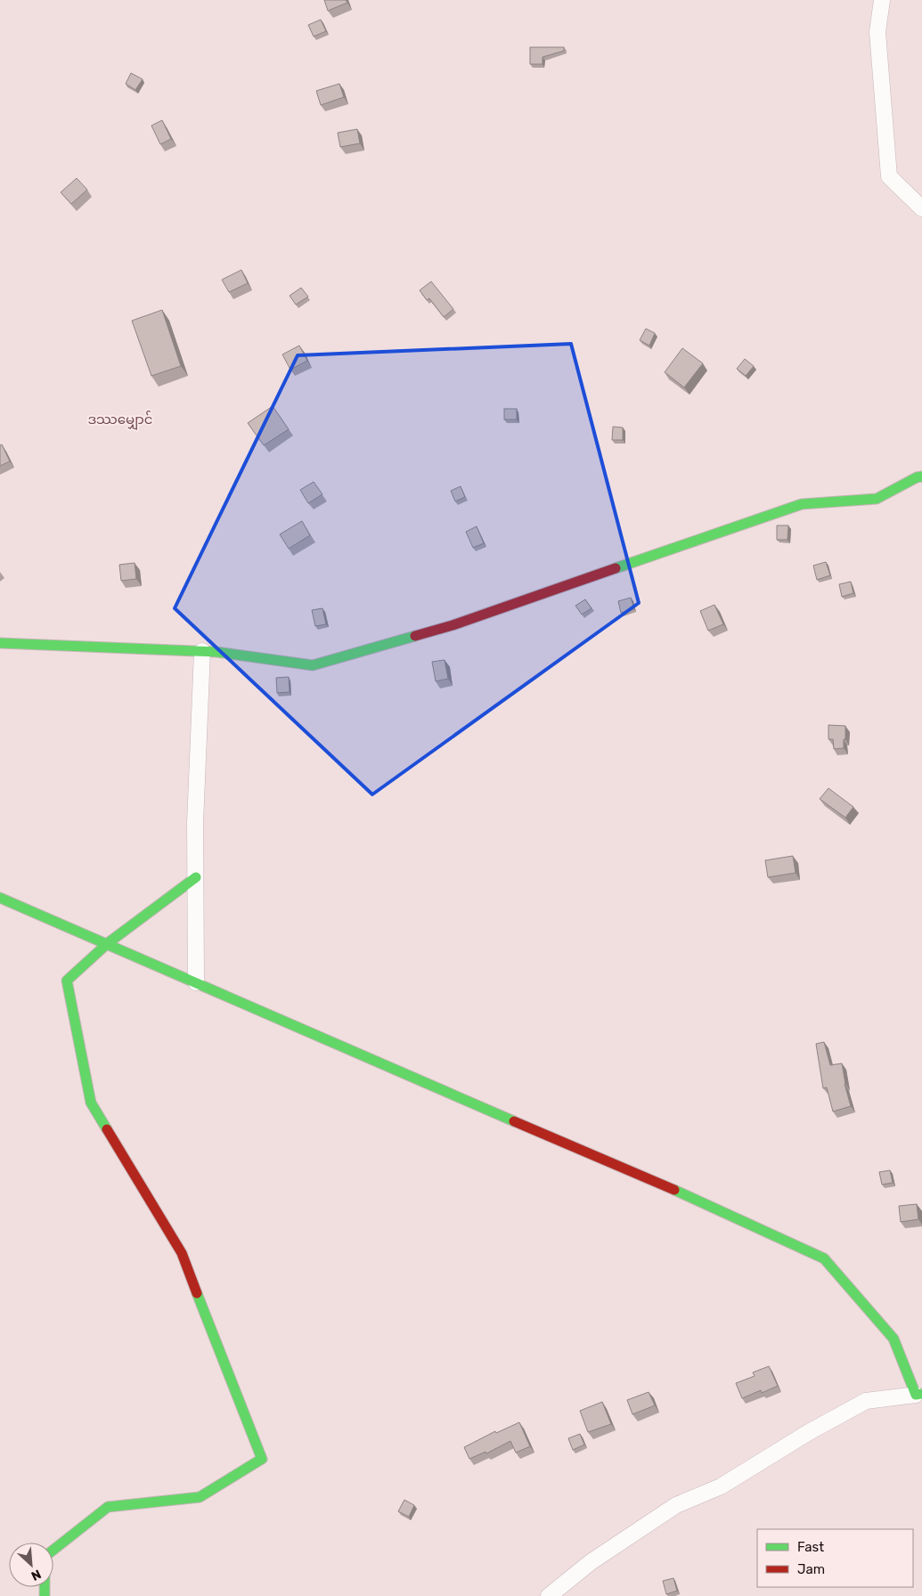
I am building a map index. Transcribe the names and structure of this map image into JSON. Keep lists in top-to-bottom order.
{
  "districts": ["ဒဿမျှောင်"],
  "legend": ["Fast", "Jam"],
  "north": "bottom right"
}
